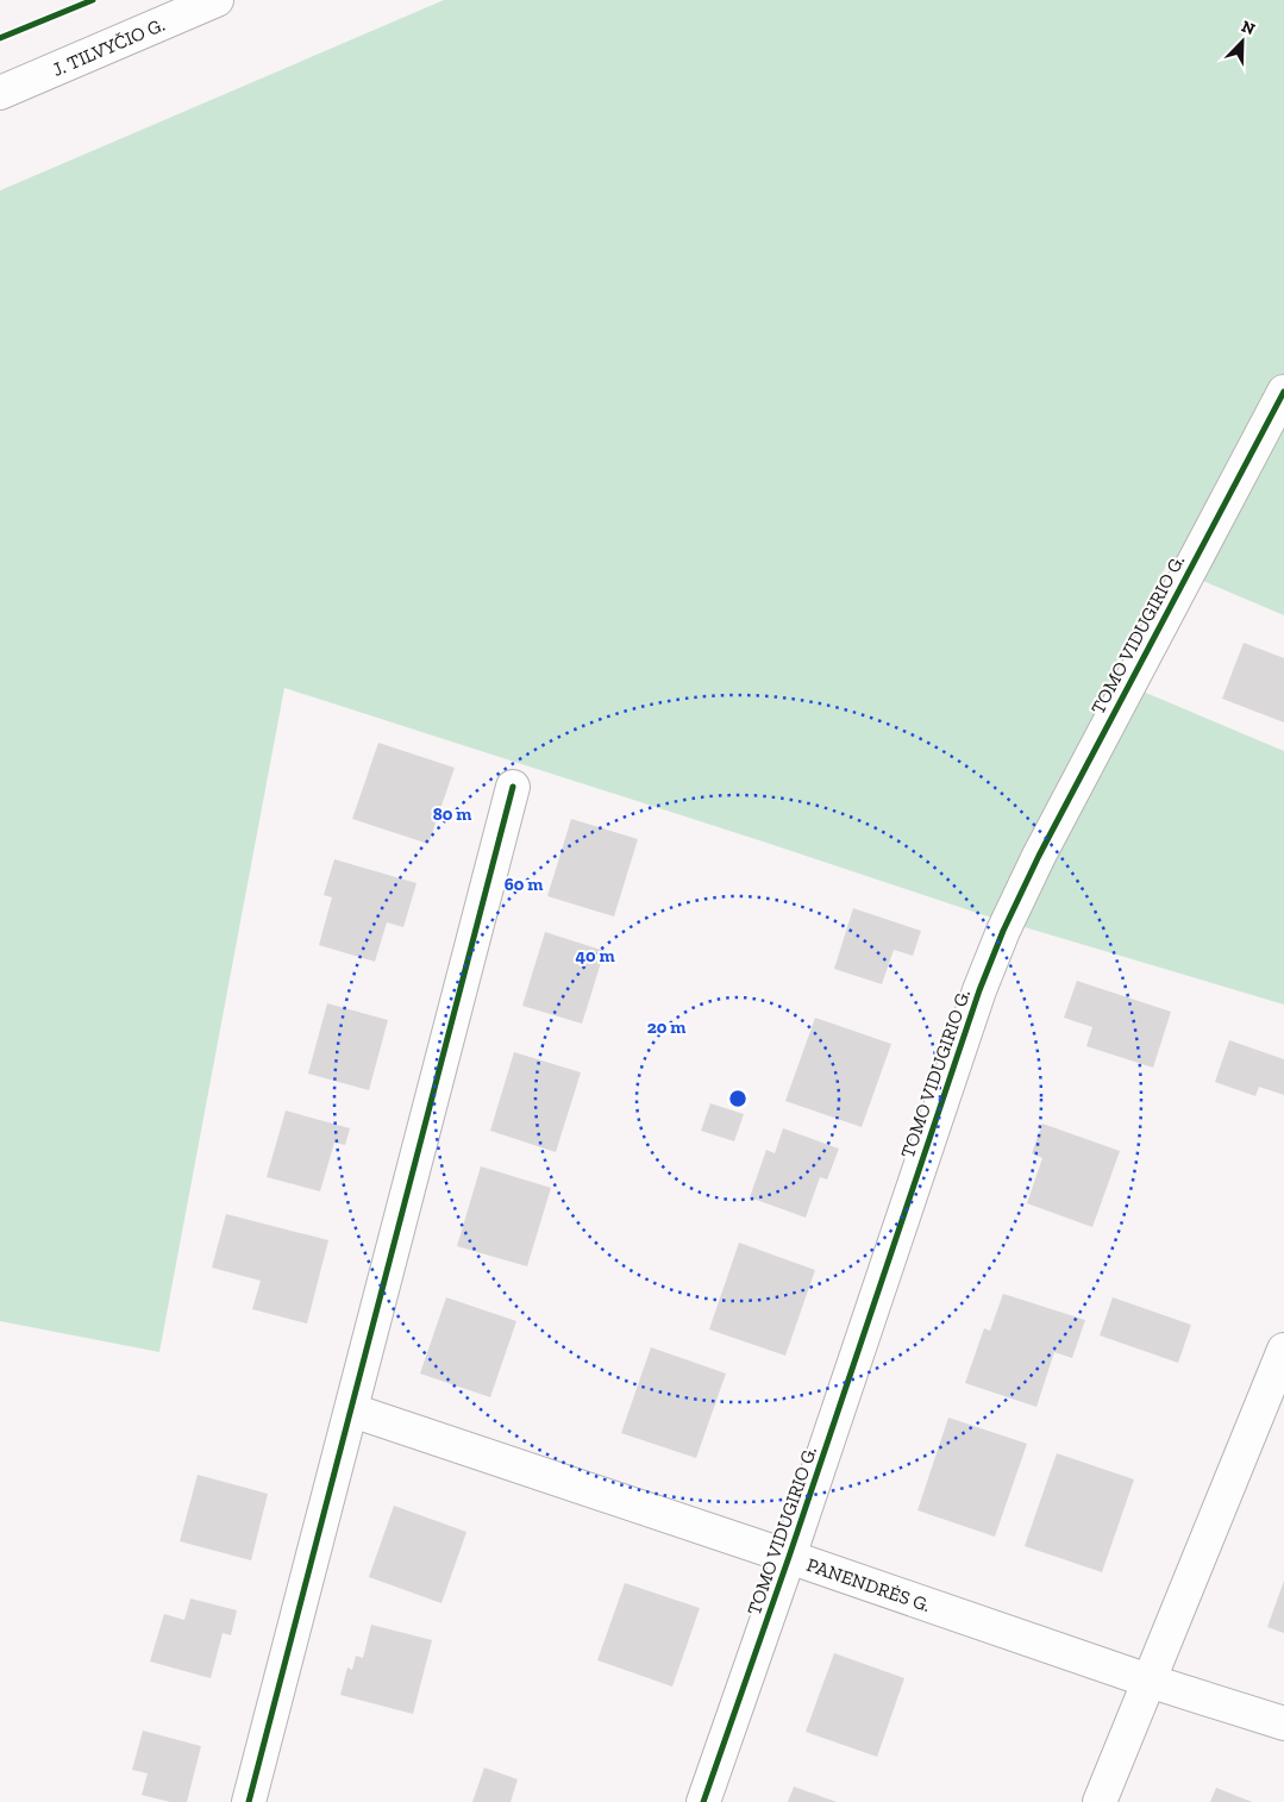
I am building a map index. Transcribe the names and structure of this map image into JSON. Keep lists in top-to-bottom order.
{
  "streets": {
    "street": ["J. TILVYČIO G.", "TOMO VIDUGIRIO G.", "PANENDRĖS G."]
  },
  "crossings": [
    ["TOMO VIDUGIRIO G.", "PANENDRĖS G."]
  ],
  "north": "top right",
  "rings": [
    "80 m",
    "60 m",
    "40 m",
    "20 m"
  ]
}
